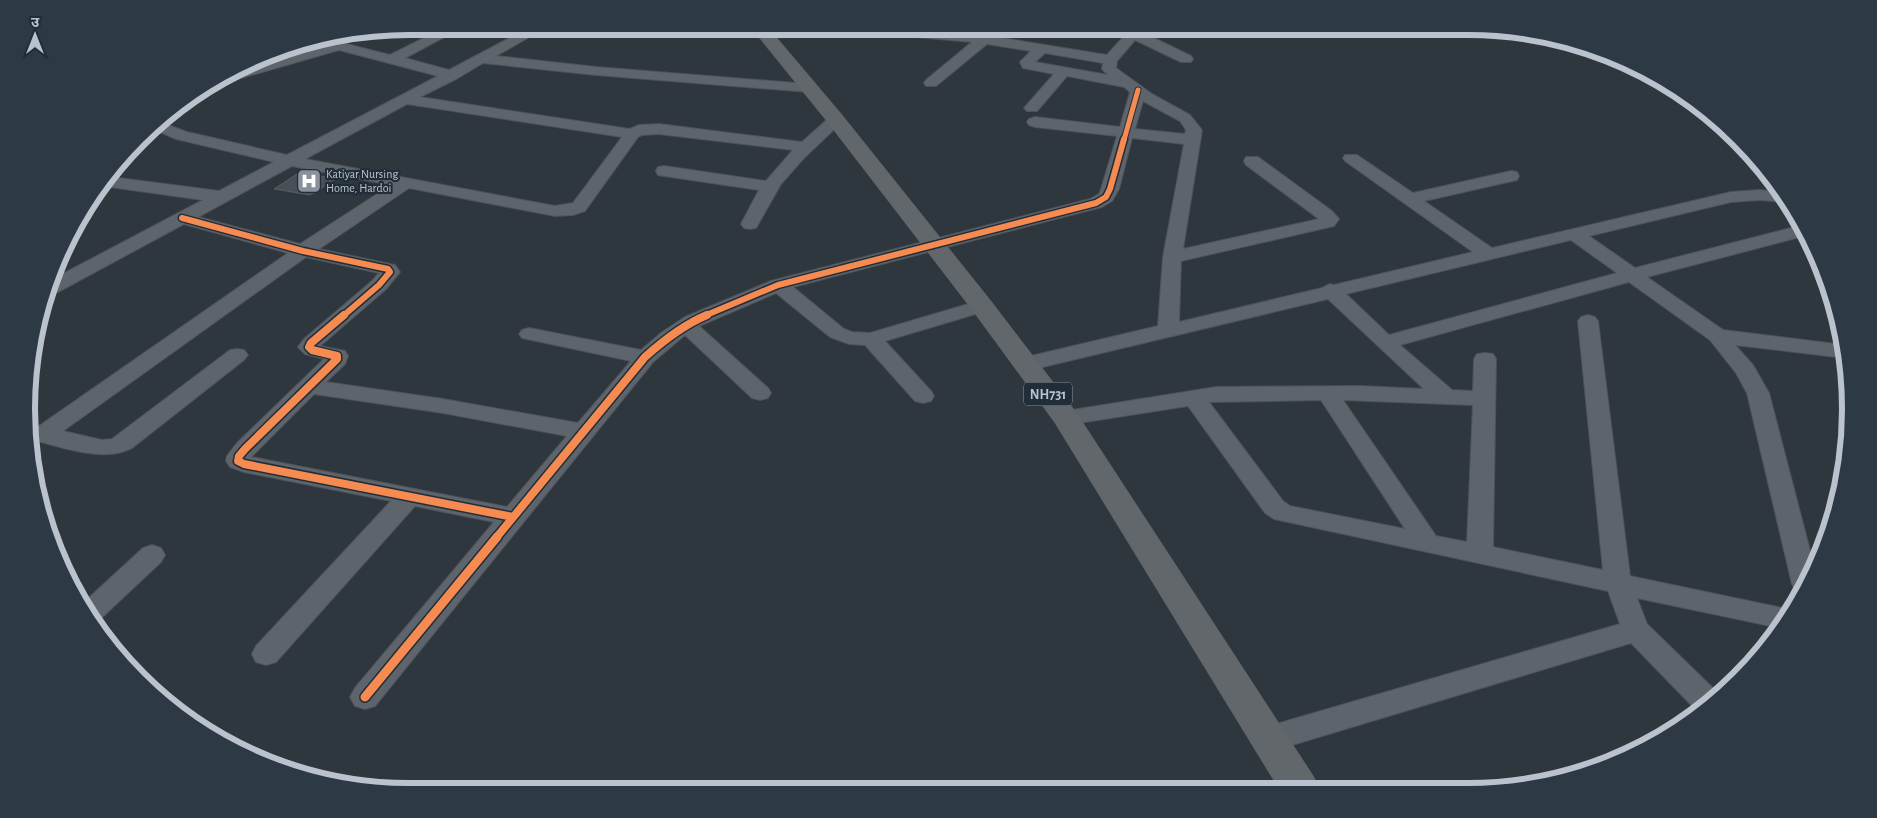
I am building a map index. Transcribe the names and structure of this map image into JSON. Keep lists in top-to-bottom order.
{
  "streets": {
    "highway": ["NH731"]
  },
  "places": {
    "hospital": ["Katiyar Nursing Home, Hardoi"]
  },
  "north": "top"
}
